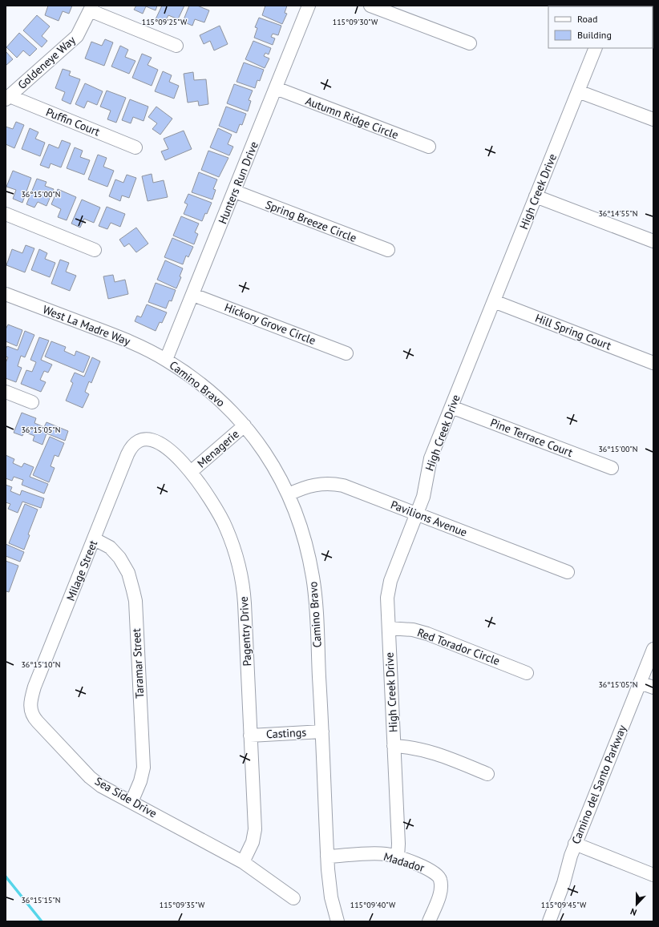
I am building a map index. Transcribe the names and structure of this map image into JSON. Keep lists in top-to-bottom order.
{
  "streets": {
    "street": [
      "Goldeneye Way",
      "Autumn Ridge Circle",
      "Puffin Court",
      "Hunters Run Drive",
      "High Creek Drive",
      "Spring Breeze Circle",
      "Hickory Grove Circle",
      "West La Madre Way",
      "Hill Spring Court",
      "Camino Bravo",
      "Pine Terrace Court",
      "Menagerie",
      "Pavilions Avenue",
      "Milage Street",
      "Pagentry Drive",
      "Red Torador Circle",
      "Taramar Street",
      "Castings",
      "Camino del Santo Parkway",
      "Sea Side Drive",
      "Madador"
    ]
  },
  "crossings": [
    ["Goldeneye Way", "Puffin Court"],
    ["Autumn Ridge Circle", "Hunters Run Drive"],
    ["Hunters Run Drive", "Spring Breeze Circle"],
    ["Hunters Run Drive", "Hickory Grove Circle"],
    ["Hunters Run Drive", "West La Madre Way"],
    ["Hunters Run Drive", "Camino Bravo"],
    ["High Creek Drive", "Hill Spring Court"],
    ["High Creek Drive", "Pine Terrace Court"],
    ["High Creek Drive", "Pavilions Avenue"],
    ["High Creek Drive", "Red Torador Circle"],
    ["High Creek Drive", "Madador"],
    ["West La Madre Way", "Camino Bravo"],
    ["Camino Bravo", "Menagerie"],
    ["Camino Bravo", "Pavilions Avenue"],
    ["Camino Bravo", "Castings"],
    ["Camino Bravo", "Madador"],
    ["Menagerie", "Pagentry Drive"],
    ["Milage Street", "Pagentry Drive"],
    ["Milage Street", "Taramar Street"],
    ["Milage Street", "Sea Side Drive"],
    ["Pagentry Drive", "Castings"],
    ["Pagentry Drive", "Sea Side Drive"],
    ["Taramar Street", "Sea Side Drive"]
  ],
  "legend": ["Road", "Building"],
  "north": "bottom",
  "coordinates": [
    "115°09'30\"W",
    "115°09'25\"W",
    "36°15'00\"N",
    "36°14'55\"N",
    "36°15'05\"N",
    "36°15'10\"N",
    "36°15'15\"N",
    "115°09'35\"W",
    "115°09'40\"W",
    "115°09'45\"W"
  ]
}
